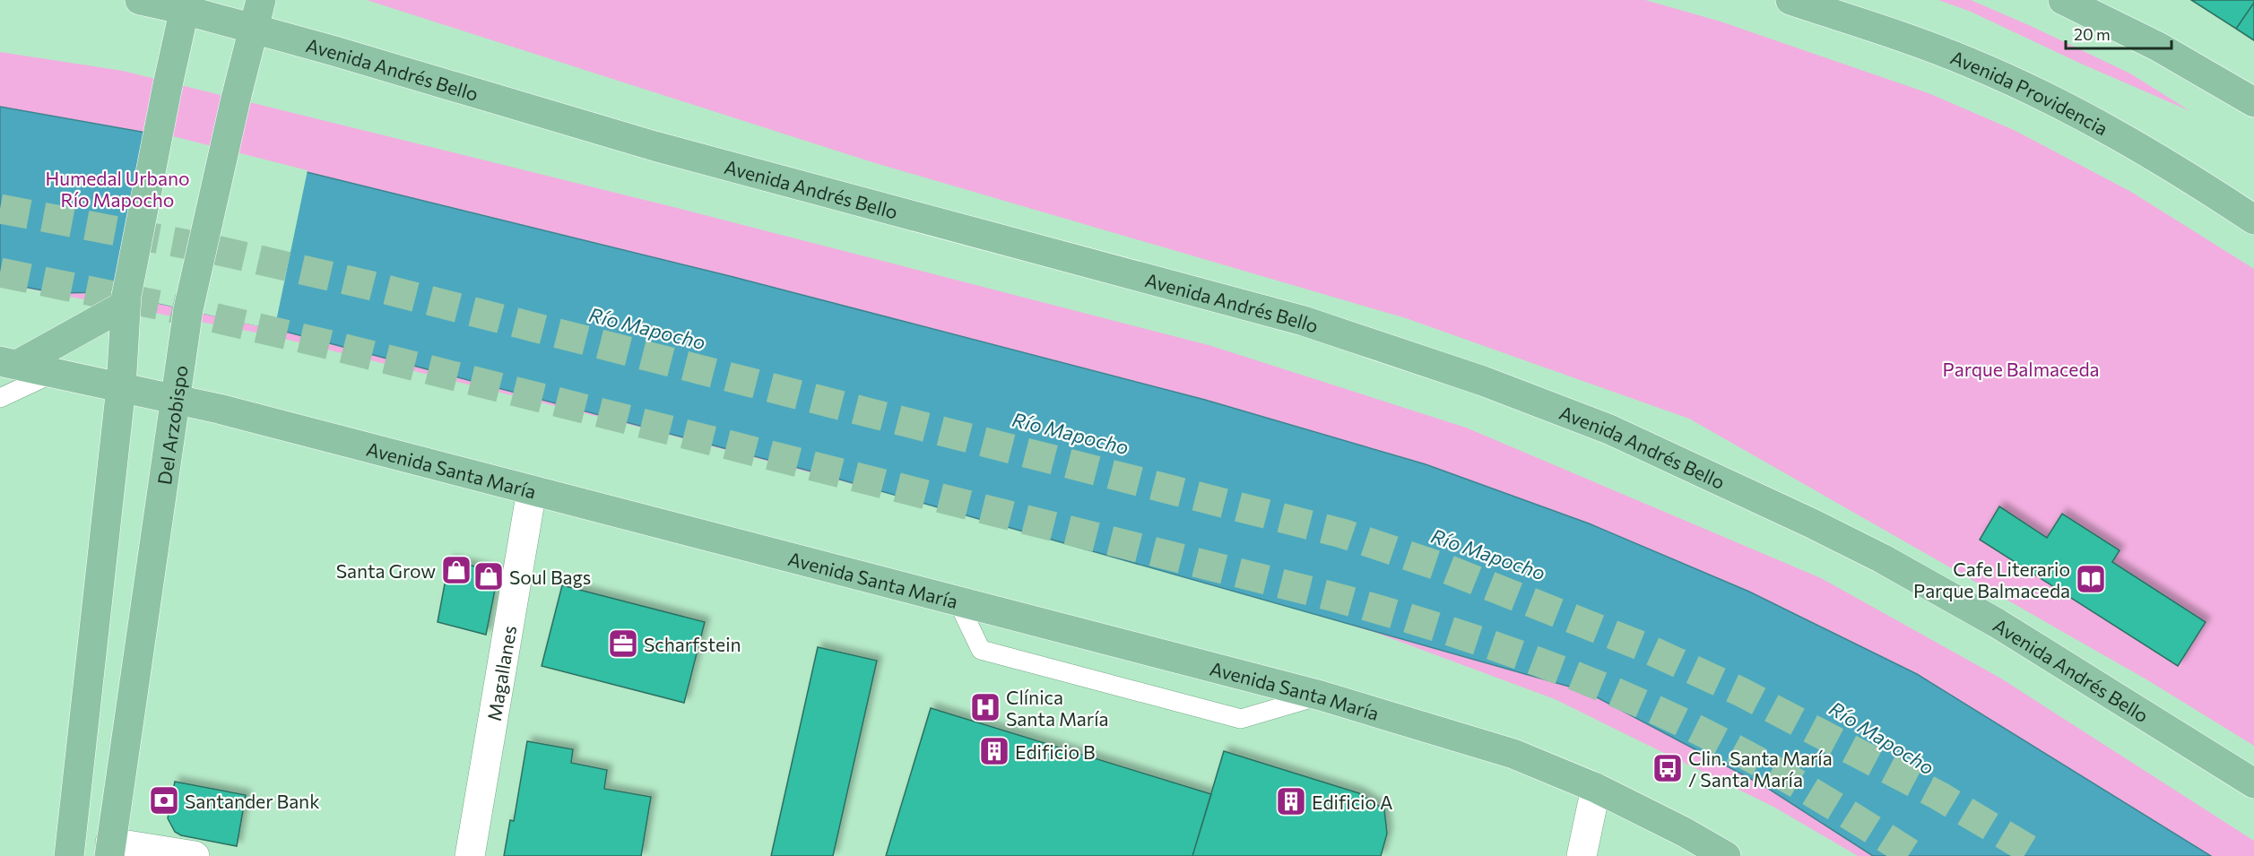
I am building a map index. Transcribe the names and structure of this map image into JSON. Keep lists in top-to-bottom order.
{
  "streets": {
    "main road": [
      "Avenida Andrés Bello",
      "Avenida Providencia",
      "Del Arzobispo",
      "Avenida Santa María"
    ],
    "street": ["Magallanes"]
  },
  "crossings": [
    ["Avenida Andrés Bello", "Del Arzobispo"],
    ["Del Arzobispo", "Avenida Santa María"],
    ["Avenida Santa María", "Magallanes"]
  ],
  "water": ["Río Mapocho"],
  "parks": ["Humedal Urbano Río Mapocho", "Parque Balmaceda"],
  "places": {
    "shop": ["Santa Grow", "Soul Bags"],
    "library": ["Cafe Literario Parque Balmaceda"],
    "office": ["Scharfstein"],
    "hospital": ["Clínica Santa María"],
    "building": ["Edificio B", "Edificio A"],
    "bus stop": ["Clin. Santa María / Santa María"],
    "bank": ["Santander Bank"]
  },
  "scale_bar": "20 m"
}
